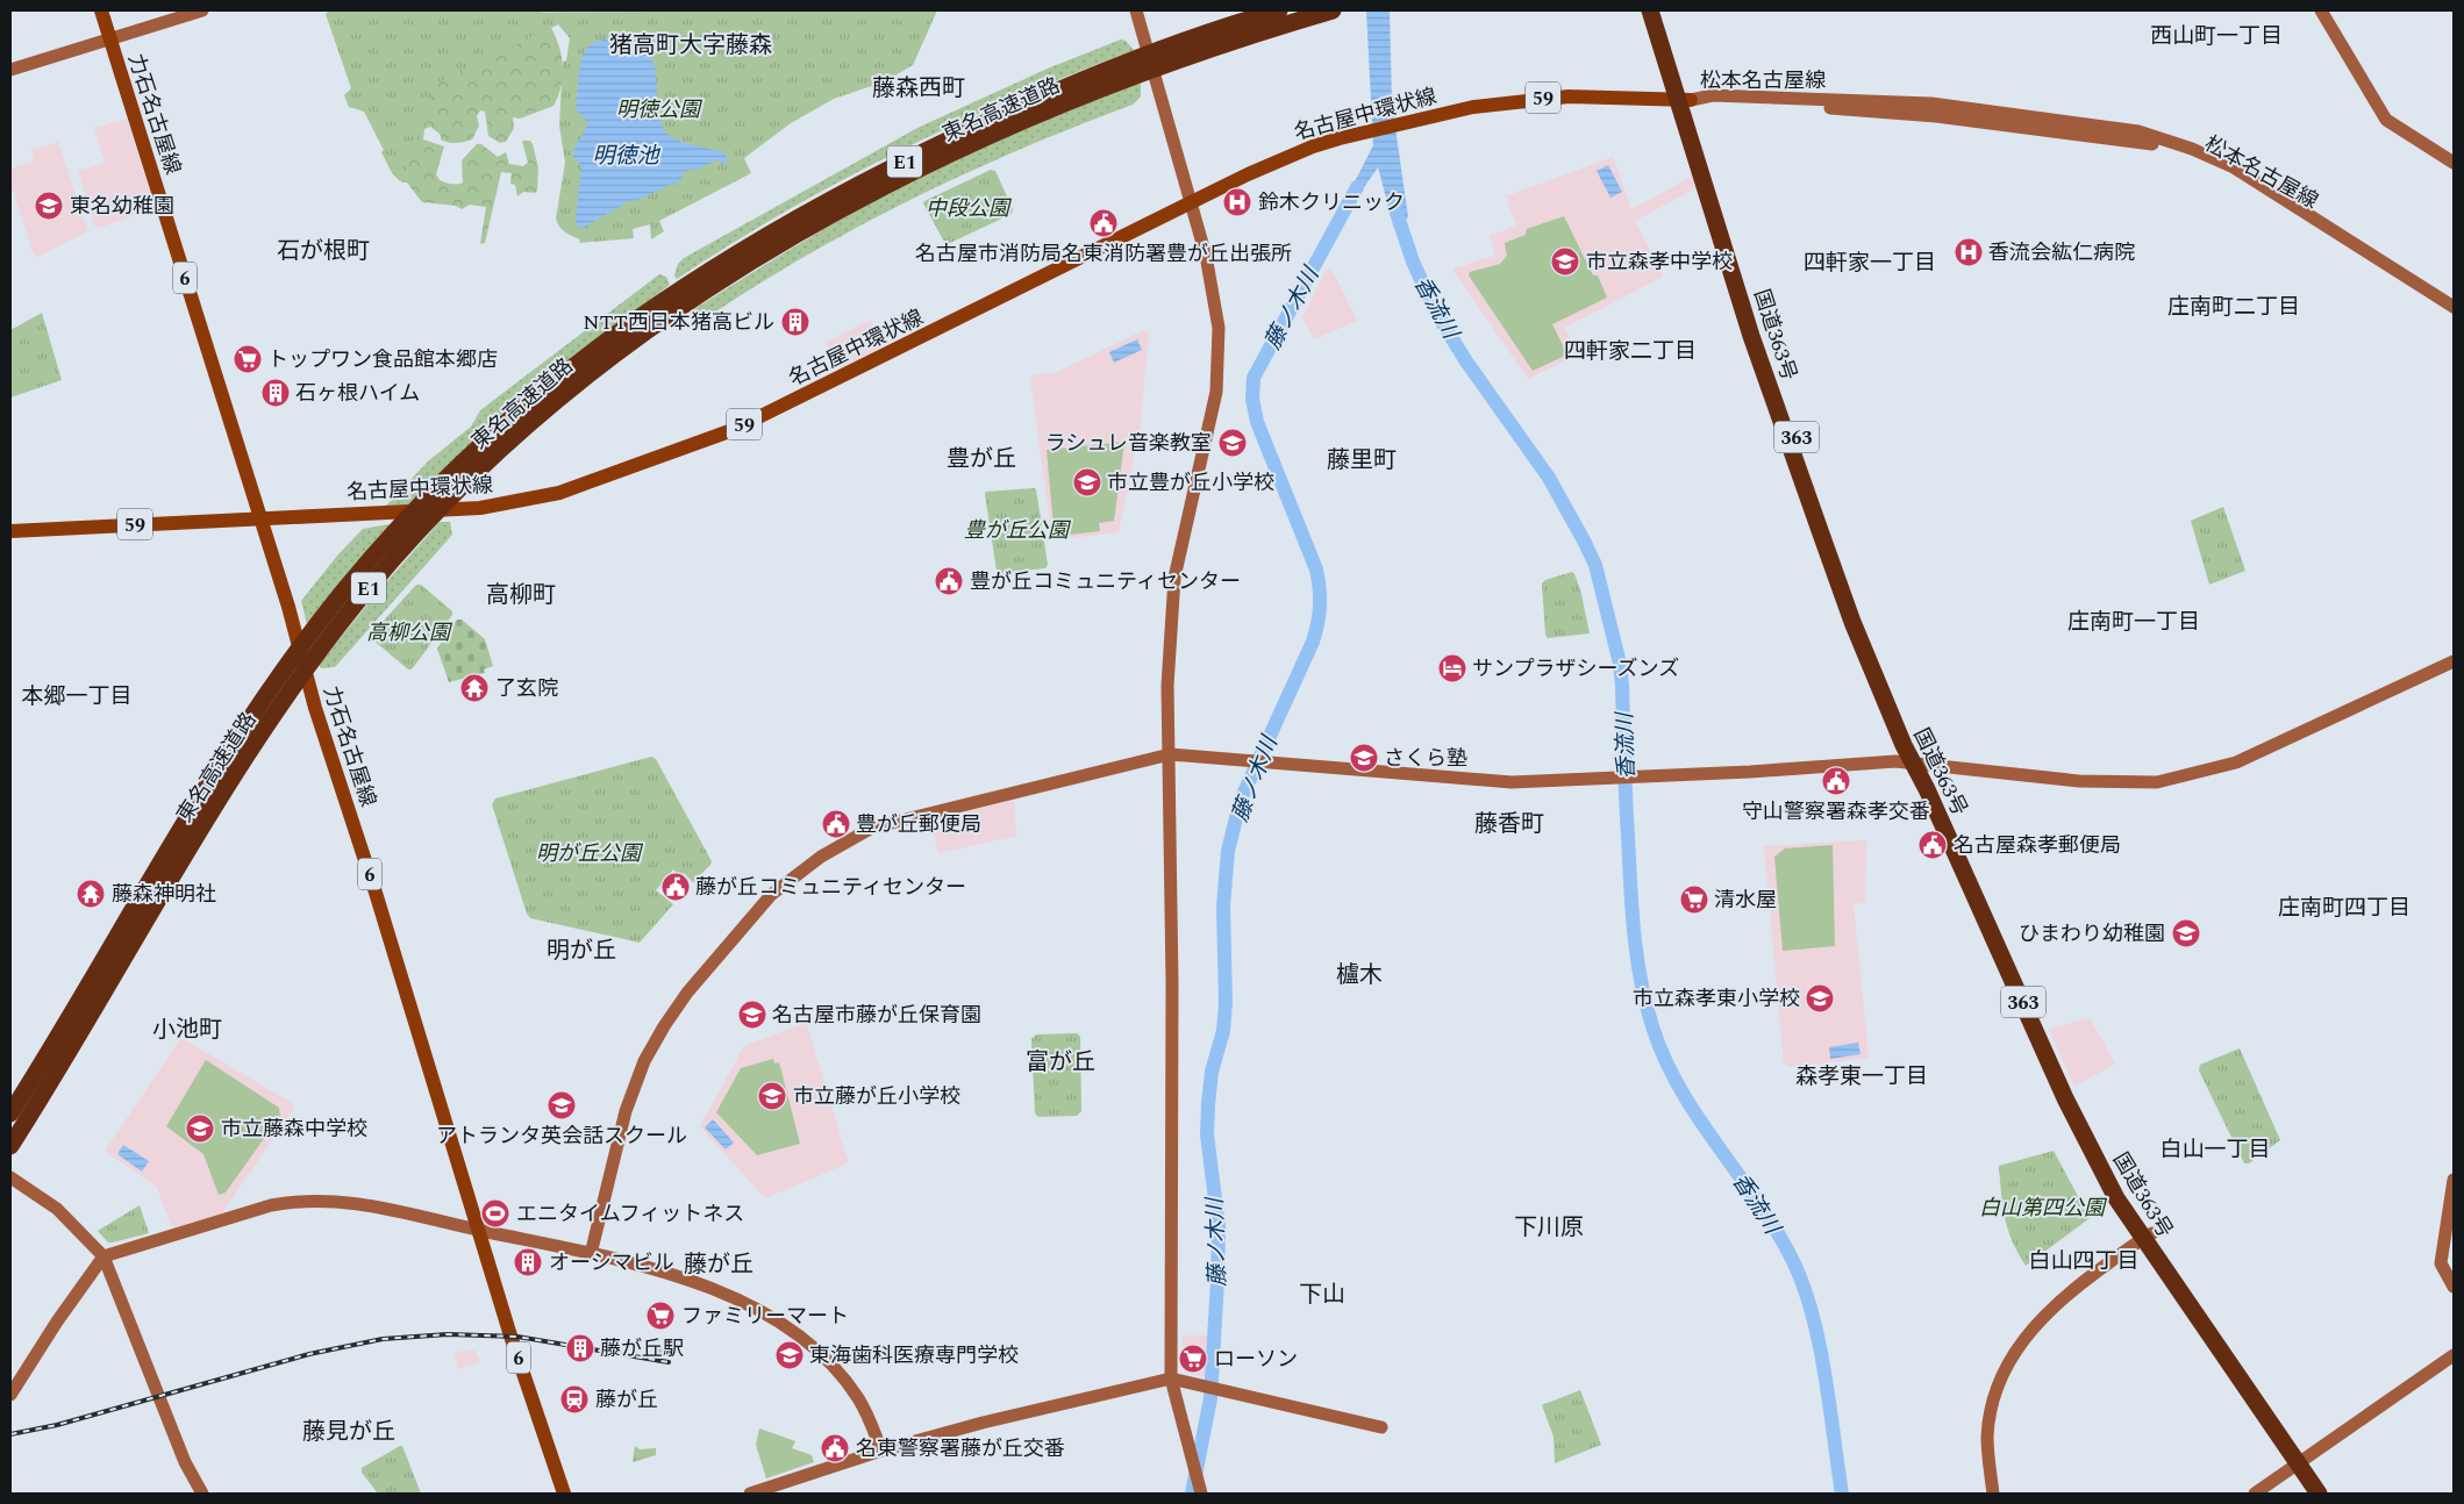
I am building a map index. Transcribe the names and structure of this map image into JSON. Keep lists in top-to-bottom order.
{
  "streets": {
    "highway": [
      "東名高速道路",
      "E1",
      "国道363号",
      "363"
    ],
    "main road": [
      "59",
      "力石名古屋線",
      "名古屋中環状線",
      "6"
    ],
    "street": ["松本名古屋線"]
  },
  "crossings": [
    ["松本名古屋線", "名古屋中環状線"],
    ["松本名古屋線", "国道363号"],
    ["力石名古屋線", "名古屋中環状線"],
    ["名古屋中環状線", "国道363号"]
  ],
  "districts": [
    "西山町一丁目",
    "猪高町大字藤森",
    "藤森西町",
    "石が根町",
    "四軒家一丁目",
    "庄南町二丁目",
    "四軒家二丁目",
    "豊が丘",
    "藤里町",
    "高柳町",
    "庄南町一丁目",
    "本郷一丁目",
    "藤香町",
    "庄南町四丁目",
    "明が丘",
    "櫨木",
    "小池町",
    "富が丘",
    "森孝東一丁目",
    "白山一丁目",
    "下川原",
    "白山四丁目",
    "藤が丘",
    "下山",
    "藤見が丘"
  ],
  "water": ["明徳池", "香流川", "藤ノ木川"],
  "parks": [
    "明徳公園",
    "中段公園",
    "豊が丘公園",
    "高柳公園",
    "明が丘公園",
    "白山第四公園"
  ],
  "places": {
    "hospital": ["鈴木クリニック", "香流会紘仁病院"],
    "school or university": [
      "東名幼稚園",
      "市立森孝中学校",
      "ラシュレ音楽教室",
      "市立豊が丘小学校",
      "さくら塾",
      "ひまわり幼稚園",
      "市立森孝東小学校",
      "名古屋市藤が丘保育園",
      "市立藤が丘小学校",
      "アトランタ英会話スクール",
      "市立藤森中学校",
      "東海歯科医療専門学校"
    ],
    "public building": [
      "名古屋市消防局名東消防署豊が丘出張所",
      "豊が丘コミュニティセンター",
      "守山警察署森孝交番",
      "豊が丘郵便局",
      "名古屋森孝郵便局",
      "藤が丘コミュニティセンター",
      "名東警察署藤が丘交番"
    ],
    "building": [
      "NTT西日本猪高ビル",
      "石ヶ根ハイム",
      "オーシマビル",
      "藤が丘駅"
    ],
    "supermarket": [
      "トップワン食品館本郷店",
      "清水屋",
      "ファミリーマート",
      "ローソン"
    ],
    "hotel": ["サンプラザシーズンズ"],
    "temple": ["了玄院", "藤森神明社"],
    "sports": ["エニタイムフィットネス"],
    "station": ["藤が丘"]
  }
}
